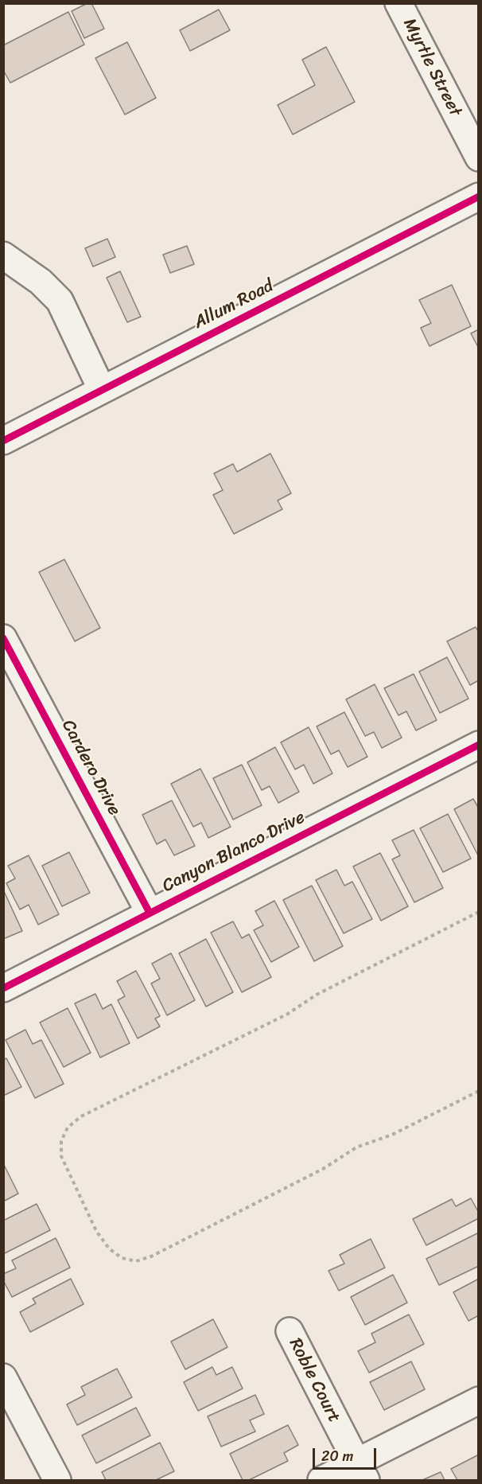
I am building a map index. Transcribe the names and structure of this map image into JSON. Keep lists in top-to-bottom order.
{
  "streets": {
    "street": [
      "Myrtle Street",
      "Allum Road",
      "Cardero Drive",
      "Canyon Blanco Drive",
      "Roble Court"
    ]
  },
  "crossings": [
    ["Cardero Drive", "Canyon Blanco Drive"]
  ],
  "scale_bar": "20 m"
}
